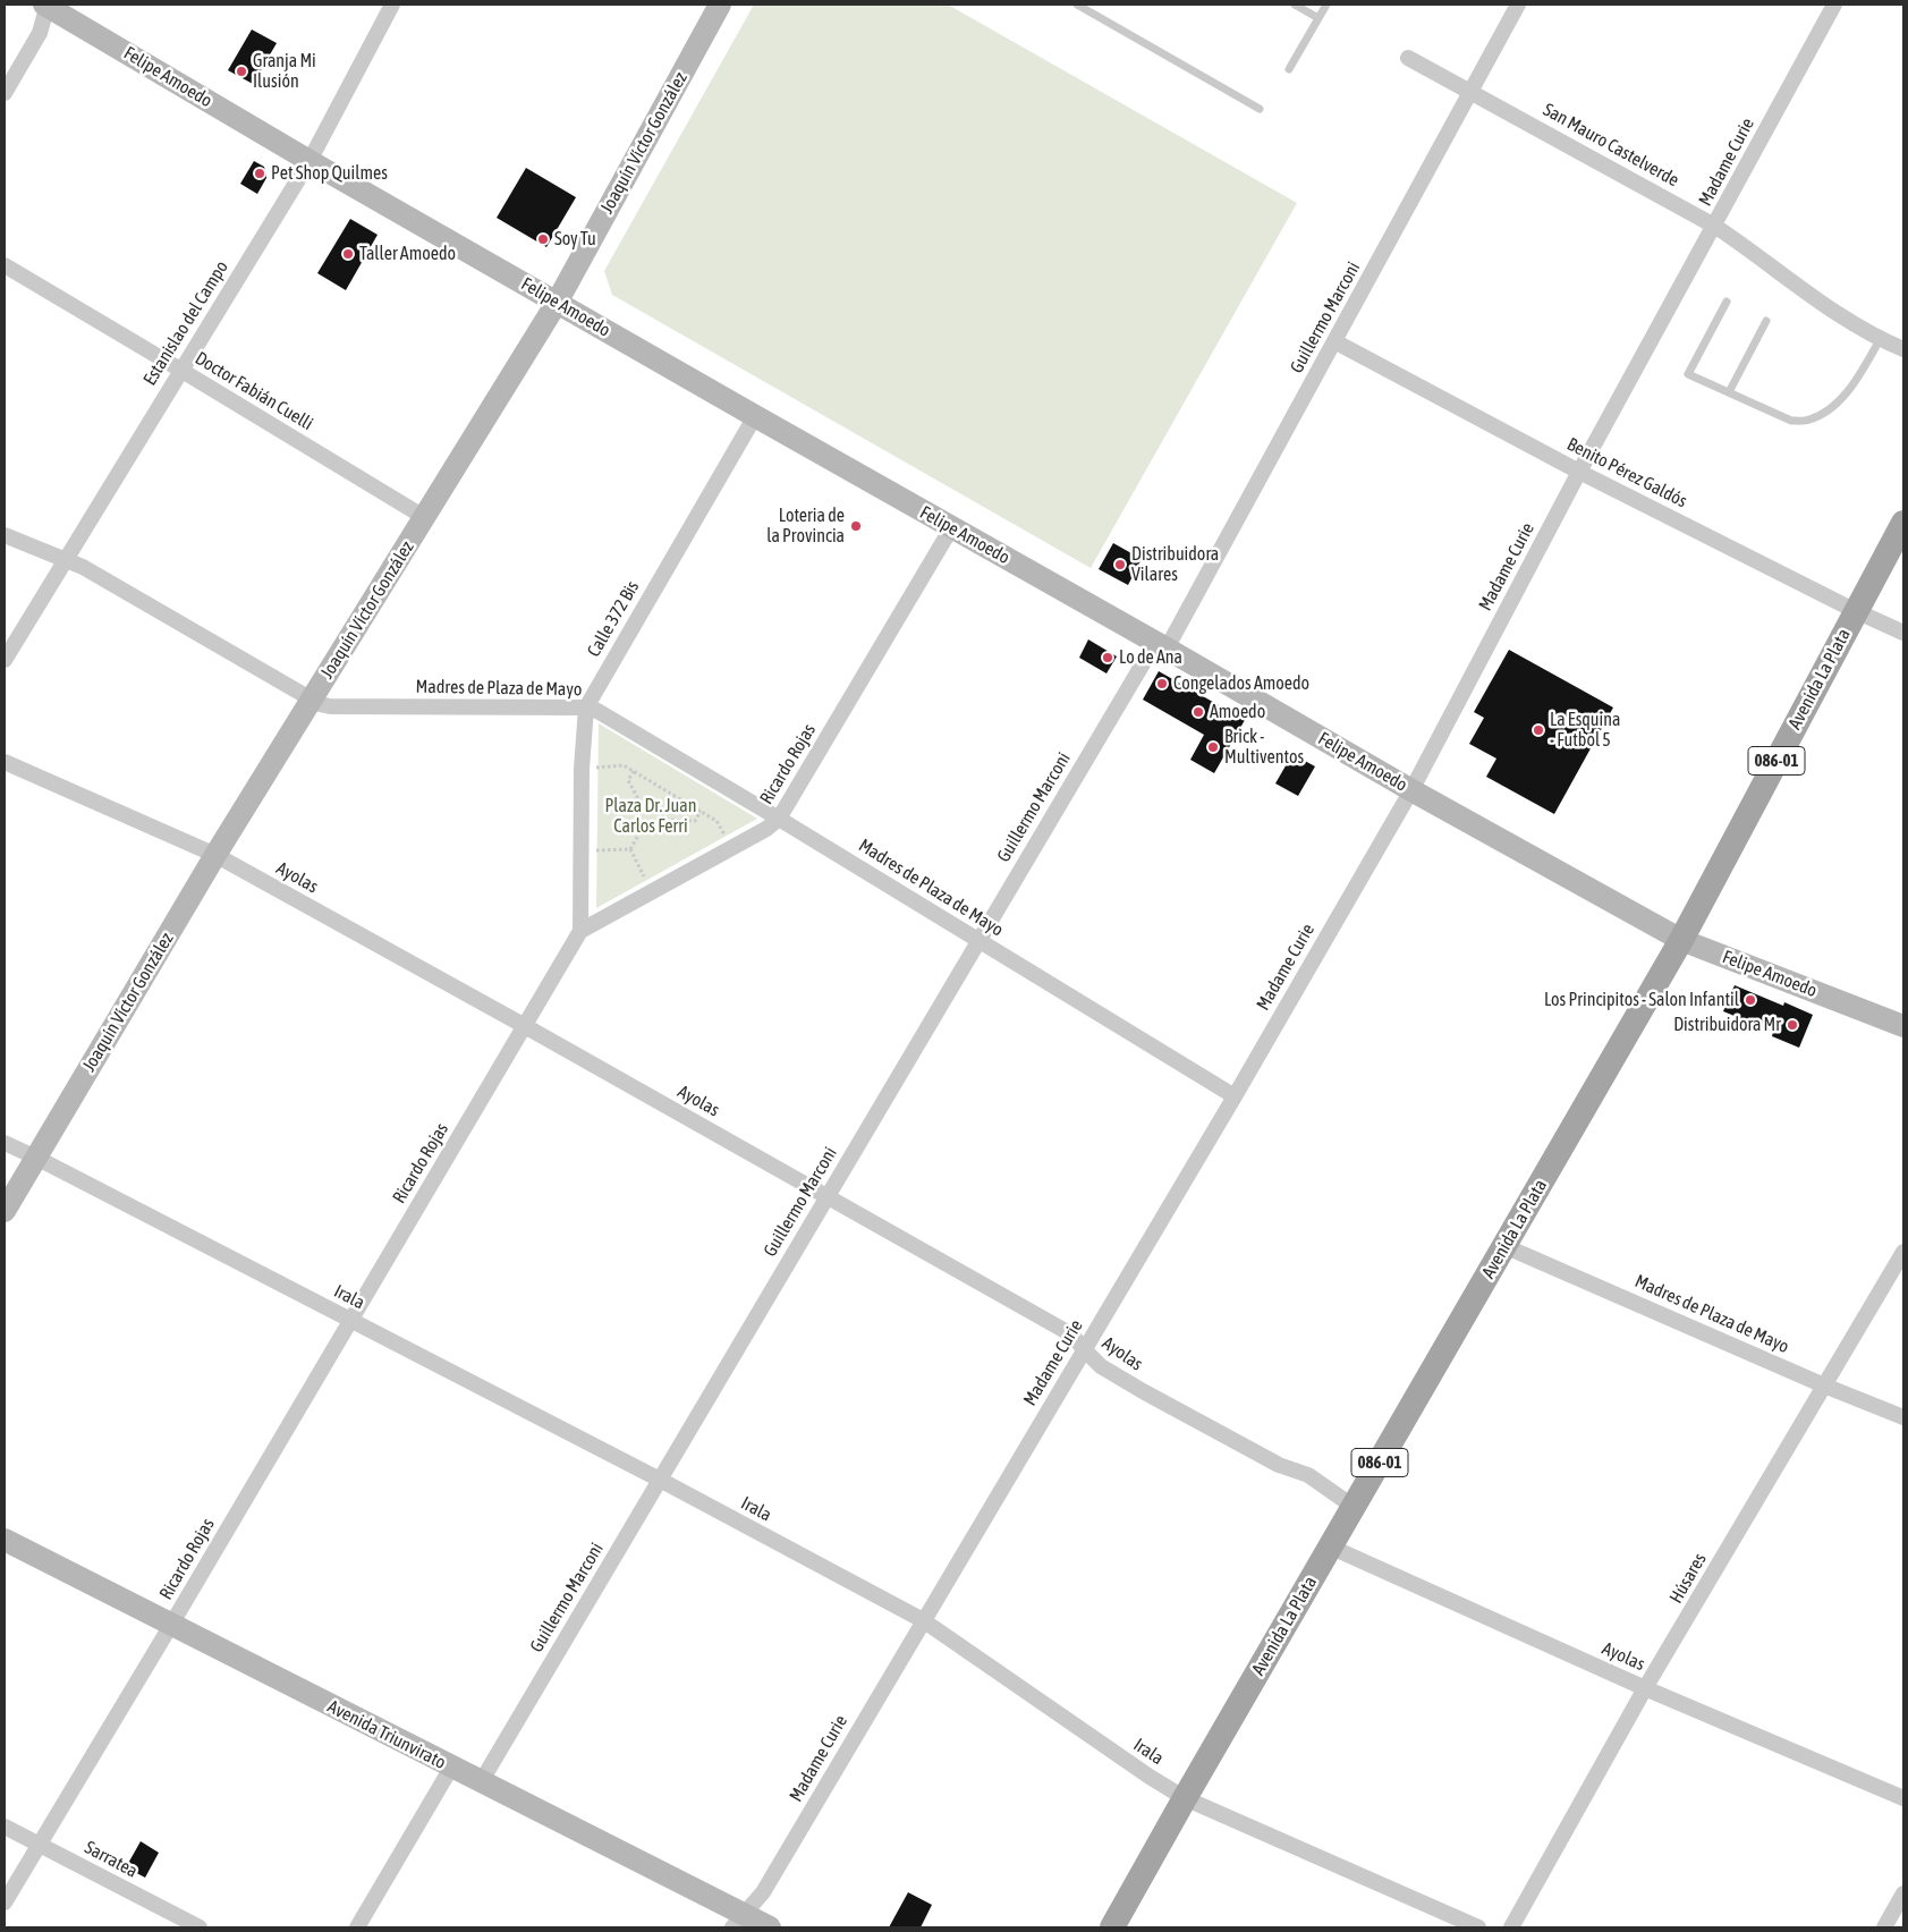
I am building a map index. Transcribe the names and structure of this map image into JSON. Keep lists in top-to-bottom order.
{
  "streets": {
    "main road": ["Avenida La Plata", "086-01"],
    "street": [
      "Felipe Amoedo",
      "Joaquín Víctor González",
      "San Mauro Castelverde",
      "Madame Curie",
      "Guillermo Marconi",
      "Estanislao del Campo",
      "Doctor Fabián Cuelli",
      "Benito Pérez Galdós",
      "Calle 372 Bis",
      "Madres de Plaza de Mayo",
      "Ricardo Rojas",
      "Ayolas",
      "Irala",
      "Húsares",
      "Avenida Triunvirato",
      "Sarratea"
    ]
  },
  "crossings": [
    ["Felipe Amoedo", "Joaquín Víctor González"],
    ["Felipe Amoedo", "Madame Curie"],
    ["Felipe Amoedo", "Guillermo Marconi"],
    ["Felipe Amoedo", "Estanislao del Campo"],
    ["Felipe Amoedo", "Calle 372 Bis"],
    ["Felipe Amoedo", "Avenida La Plata"],
    ["Felipe Amoedo", "Ricardo Rojas"],
    ["Joaquín Víctor González", "Doctor Fabián Cuelli"],
    ["Joaquín Víctor González", "Madres de Plaza de Mayo"],
    ["Joaquín Víctor González", "Ayolas"],
    ["Joaquín Víctor González", "Irala"],
    ["San Mauro Castelverde", "Madame Curie"],
    ["San Mauro Castelverde", "Guillermo Marconi"],
    ["Madame Curie", "Benito Pérez Galdós"],
    ["Madame Curie", "Madres de Plaza de Mayo"],
    ["Madame Curie", "Ayolas"],
    ["Madame Curie", "Irala"],
    ["Madame Curie", "Avenida Triunvirato"],
    ["Guillermo Marconi", "Benito Pérez Galdós"],
    ["Guillermo Marconi", "Madres de Plaza de Mayo"],
    ["Guillermo Marconi", "Ayolas"],
    ["Guillermo Marconi", "Irala"],
    ["Guillermo Marconi", "Avenida Triunvirato"],
    ["Estanislao del Campo", "Doctor Fabián Cuelli"],
    ["Estanislao del Campo", "Madres de Plaza de Mayo"],
    ["Benito Pérez Galdós", "Avenida La Plata"],
    ["Calle 372 Bis", "Madres de Plaza de Mayo"],
    ["Calle 372 Bis", "Ricardo Rojas"],
    ["Avenida La Plata", "Madres de Plaza de Mayo"],
    ["Avenida La Plata", "Ayolas"],
    ["Avenida La Plata", "Irala"],
    ["Madres de Plaza de Mayo", "Ricardo Rojas"],
    ["Madres de Plaza de Mayo", "Húsares"],
    ["Ricardo Rojas", "Ayolas"],
    ["Ricardo Rojas", "Irala"],
    ["Ricardo Rojas", "Avenida Triunvirato"],
    ["Ricardo Rojas", "Sarratea"],
    ["Ayolas", "Húsares"]
  ],
  "parks": ["Plaza Dr. Juan Carlos Ferri"],
  "places": [
    "Granja Mi Ilusión",
    "Pet Shop Quilmes",
    "Soy Tu",
    "Taller Amoedo",
    "Loteria de la Provincia",
    "Distribuidora Vilares",
    "Lo de Ana",
    "Congelados Amoedo",
    "Amoedo",
    "La Esquina - Futbol 5",
    "Brick - Multiventos",
    "Los Principitos - Salon Infantil",
    "Distribuidora Mr"
  ]
}
